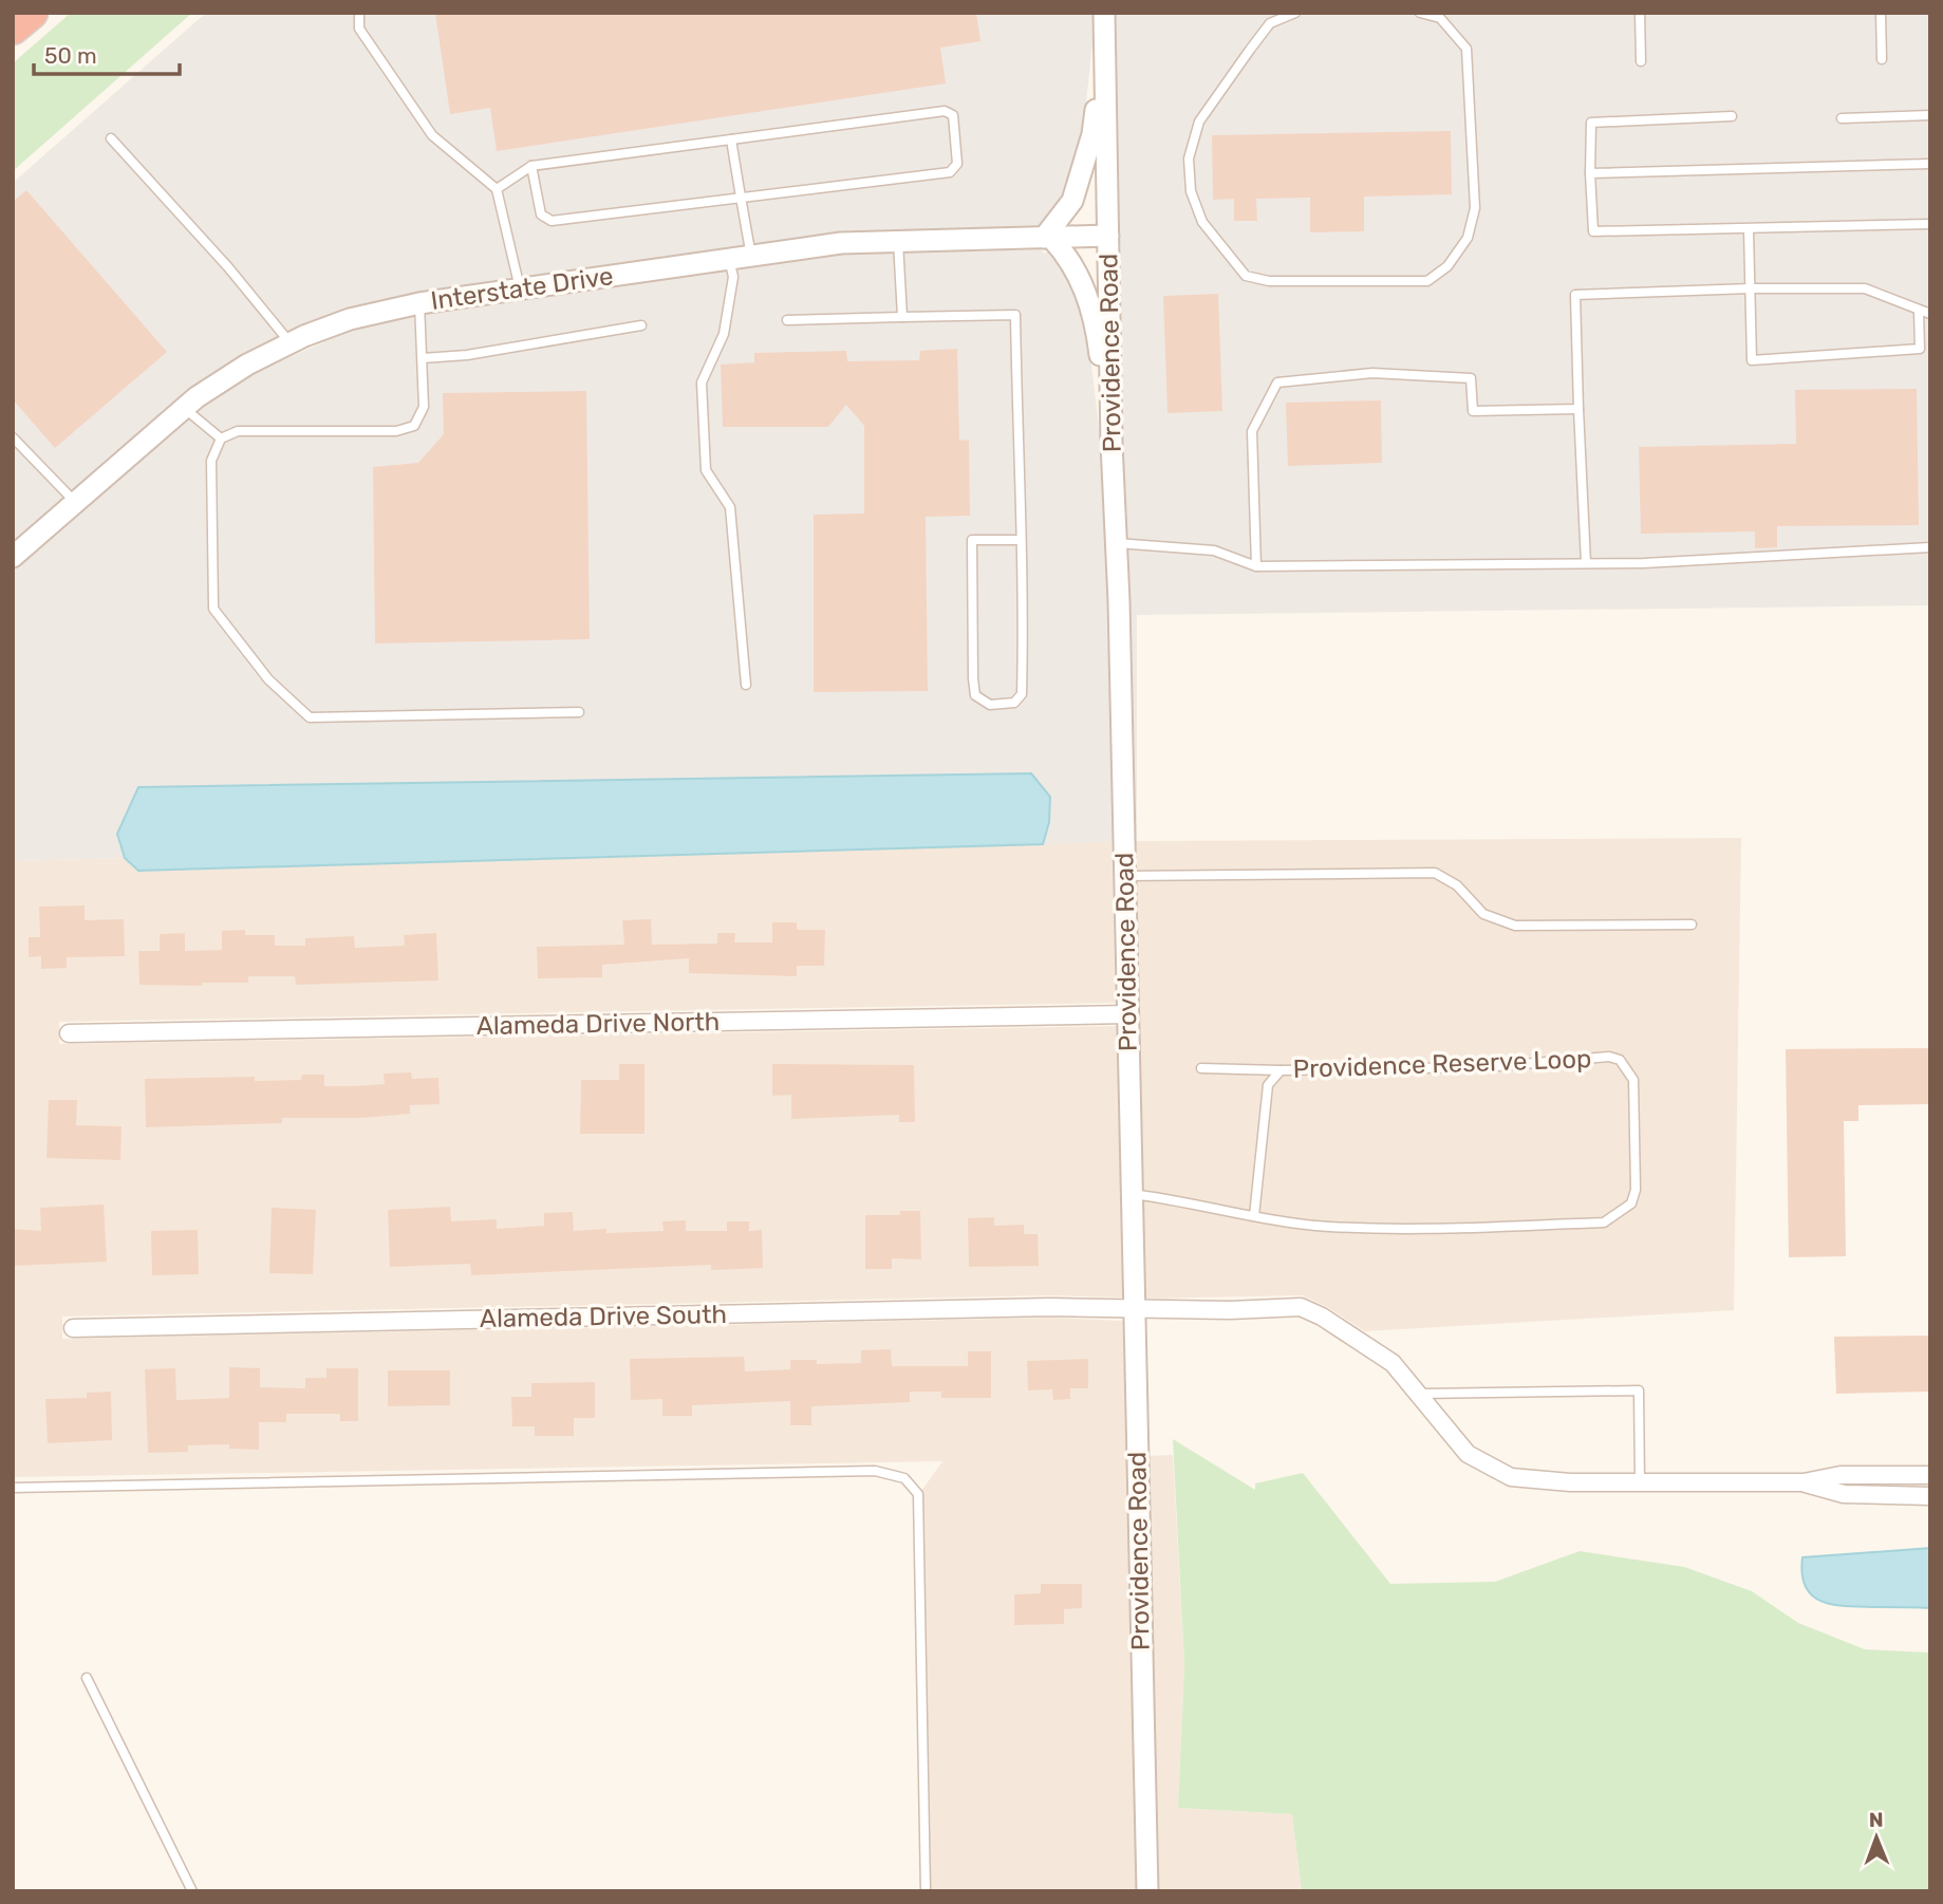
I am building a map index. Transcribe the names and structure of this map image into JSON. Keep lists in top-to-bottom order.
{
  "streets": {
    "street": [
      "Interstate Drive",
      "Providence Road",
      "Alameda Drive North",
      "Alameda Drive South"
    ],
    "lane": ["Providence Reserve Loop"]
  },
  "crossings": [
    ["Interstate Drive", "Providence Road"],
    ["Providence Road", "Alameda Drive North"],
    ["Providence Road", "Alameda Drive South"]
  ],
  "scale_bar": "50 m",
  "north": "top"
}
